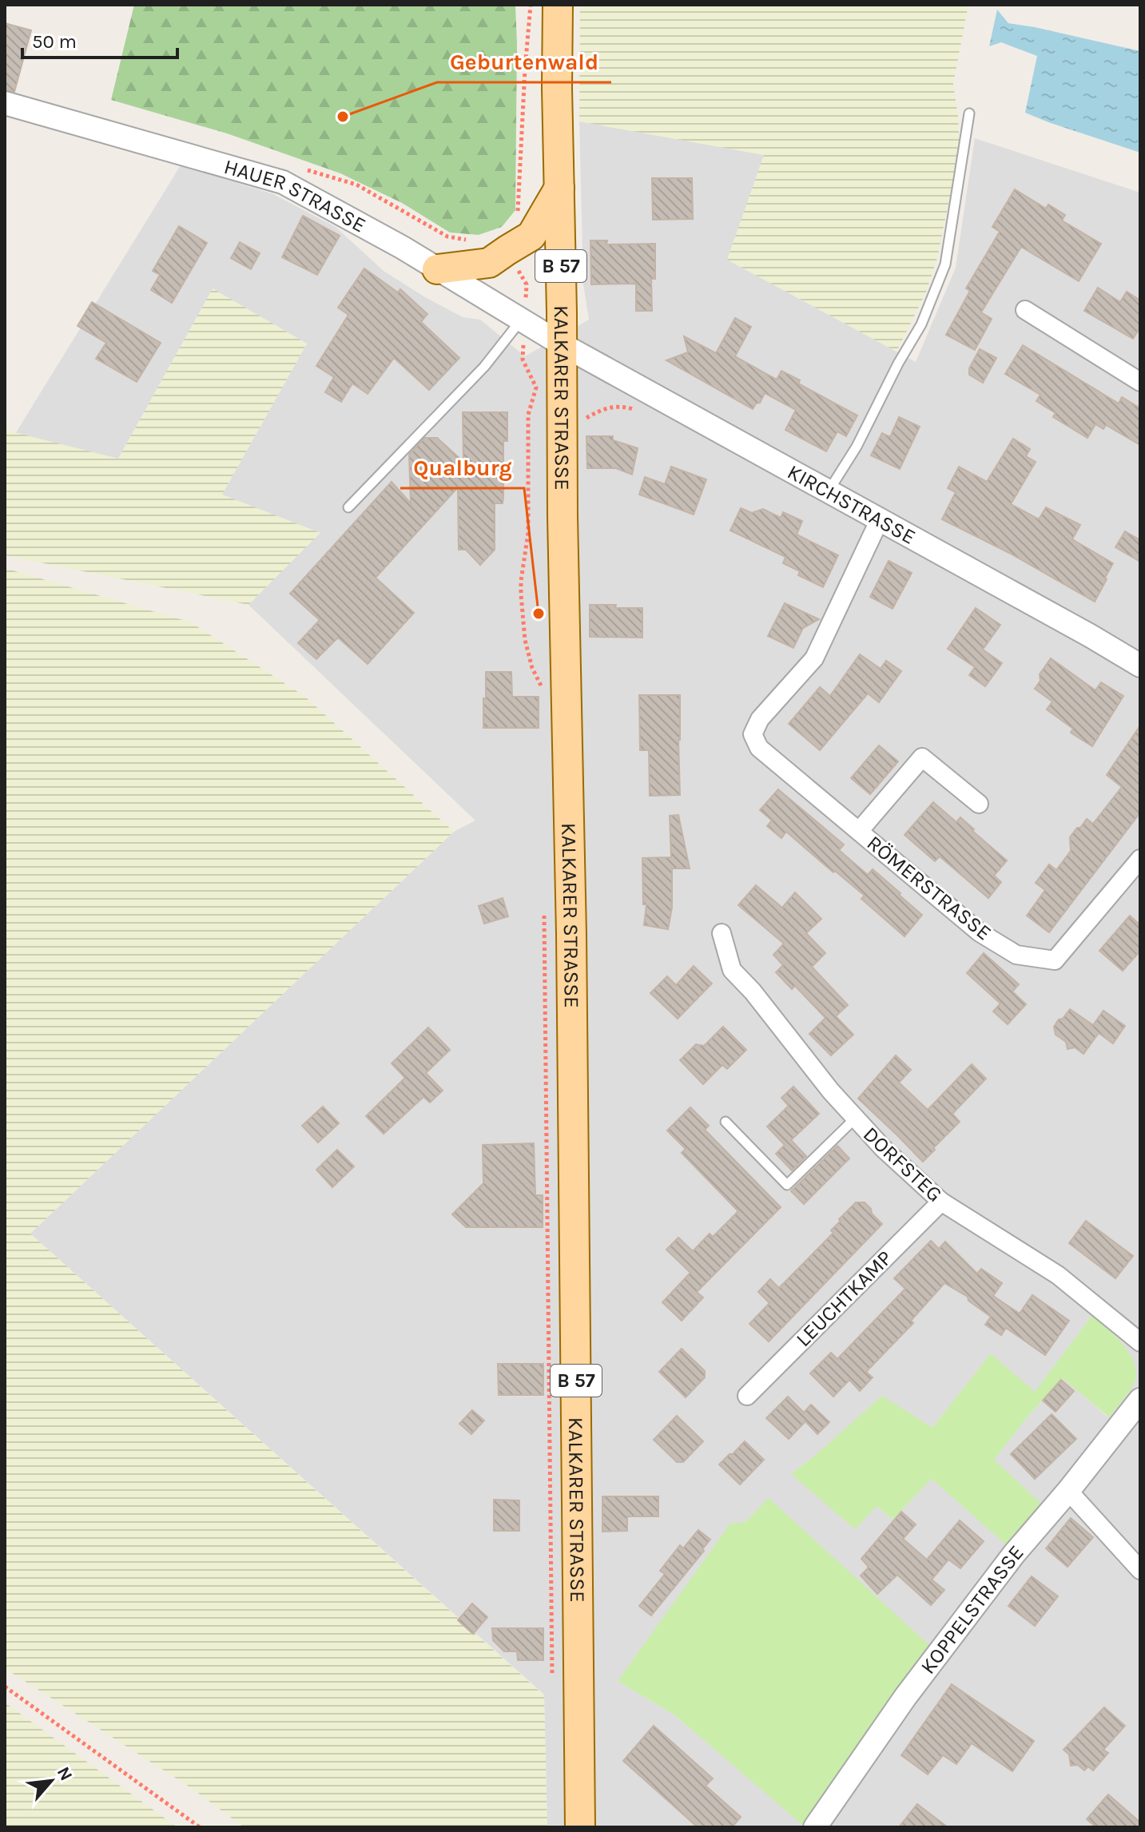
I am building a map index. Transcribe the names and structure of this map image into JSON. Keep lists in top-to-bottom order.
{
  "streets": {
    "main road": ["B 57", "KALKARER STRASSE"],
    "street": [
      "HAUER STRASSE",
      "KIRCHSTRASSE",
      "RÖMERSTRASSE",
      "DORFSTEG",
      "LEUCHTKAMP",
      "KOPPELSTRASSE"
    ]
  },
  "crossings": [
    ["HAUER STRASSE", "KALKARER STRASSE"],
    ["HAUER STRASSE", "KIRCHSTRASSE"],
    ["KALKARER STRASSE", "KIRCHSTRASSE"],
    ["KIRCHSTRASSE", "RÖMERSTRASSE"],
    ["DORFSTEG", "LEUCHTKAMP"]
  ],
  "places": ["Geburtenwald", "Qualburg"],
  "scale_bar": "50 m",
  "north": "top right"
}
